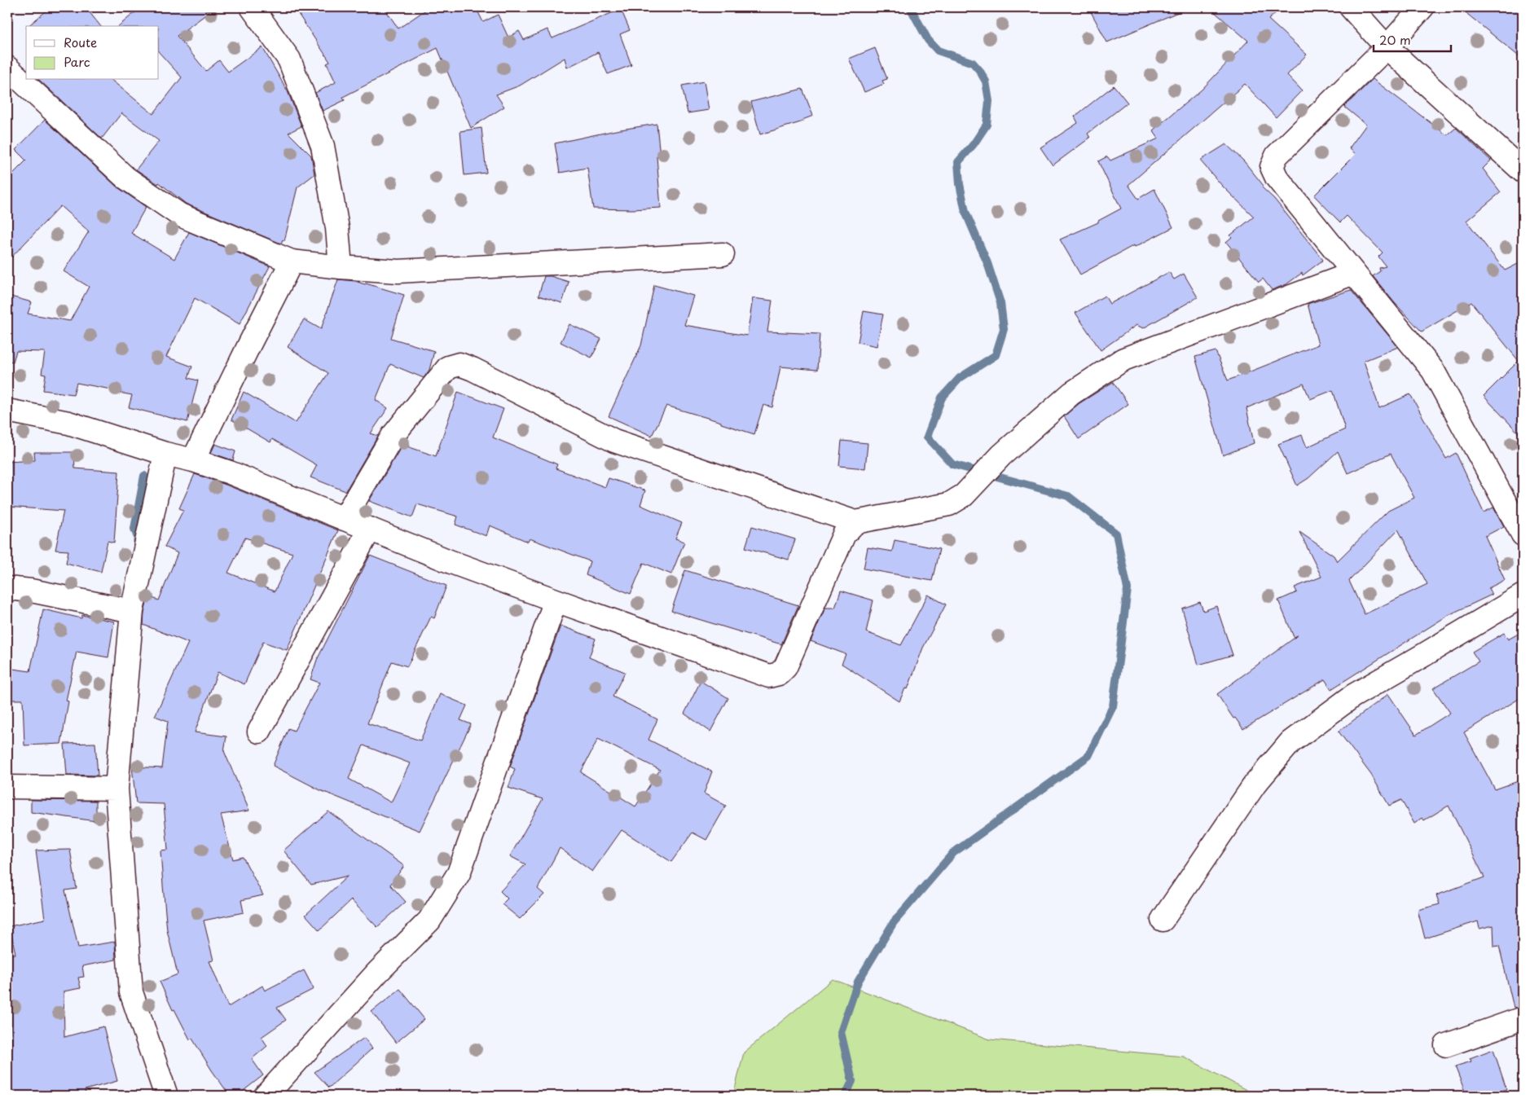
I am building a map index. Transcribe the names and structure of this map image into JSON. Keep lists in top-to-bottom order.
{
  "legend": ["Route", "Parc"],
  "scale_bar": "20 m"
}
